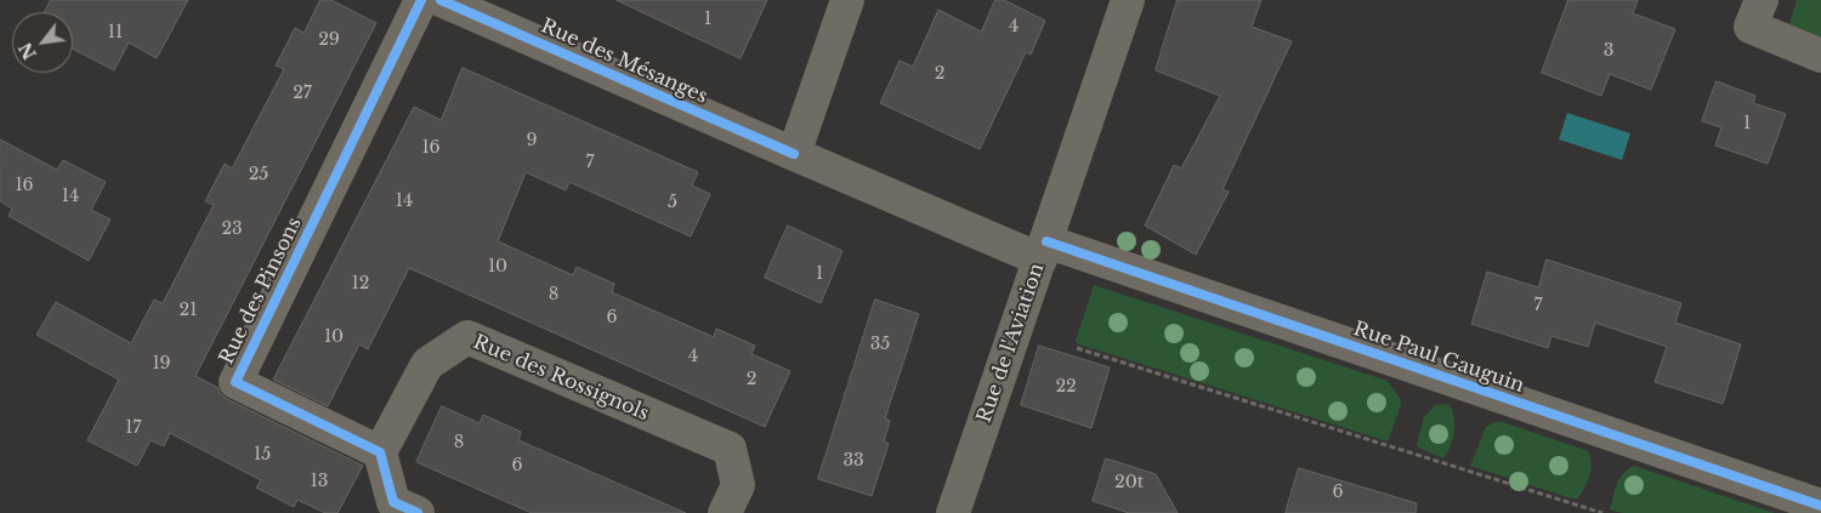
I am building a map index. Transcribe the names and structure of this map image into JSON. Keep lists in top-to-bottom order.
{
  "streets": {
    "street": [
      "Rue des Mésanges",
      "Rue des Pinsons",
      "Rue de l'Aviation",
      "Rue Paul Gauguin",
      "Rue des Rossignols"
    ]
  },
  "crossings": [
    ["Rue des Mésanges", "Rue de l'Aviation"],
    ["Rue des Mésanges", "Rue Paul Gauguin"],
    ["Rue des Pinsons", "Rue des Rossignols"],
    ["Rue de l'Aviation", "Rue Paul Gauguin"]
  ],
  "house_numbers": [
    "1",
    "4",
    "11",
    "29",
    "3",
    "2",
    "27",
    "1",
    "9",
    "16",
    "7",
    "25",
    "16",
    "14",
    "14",
    "5",
    "23",
    "10",
    "1",
    "12",
    "8",
    "7",
    "21",
    "6",
    "10",
    "35",
    "4",
    "19",
    "2",
    "22",
    "17",
    "8",
    "15",
    "33",
    "6",
    "13",
    "20t",
    "6"
  ],
  "north": "bottom left"
}
